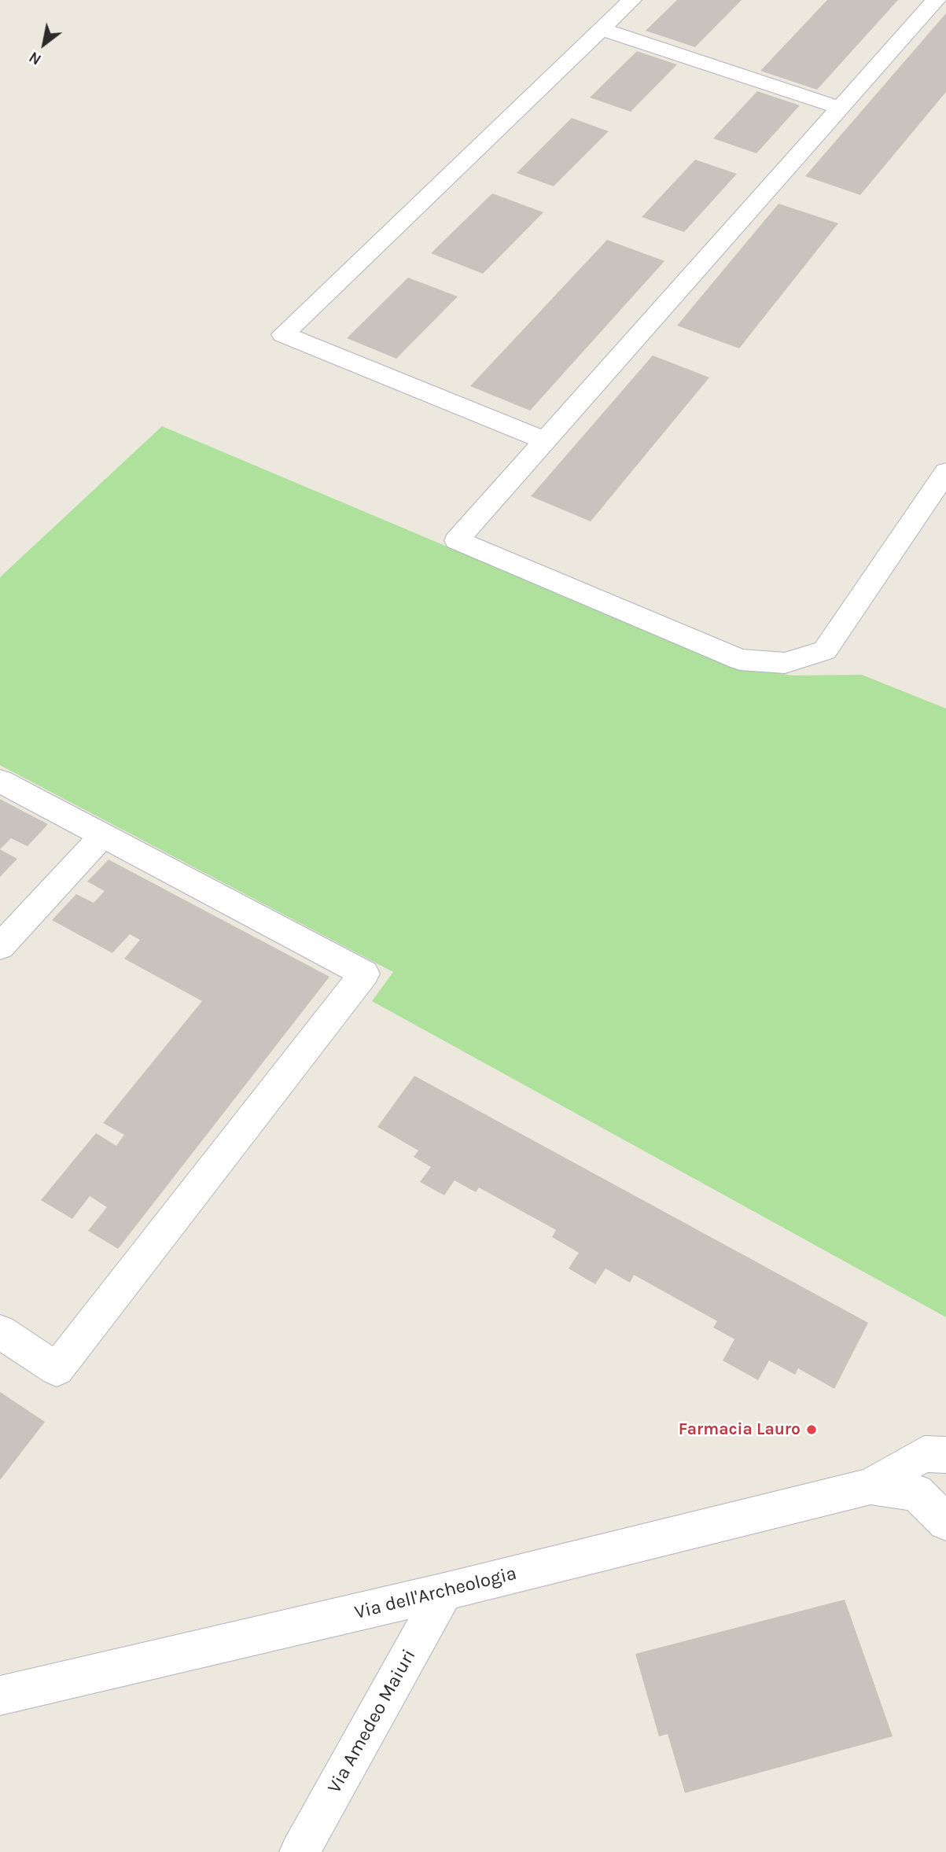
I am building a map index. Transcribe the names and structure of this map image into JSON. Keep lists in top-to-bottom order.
{
  "streets": {
    "street": ["Via dell'Archeologia", "Via Amedeo Maiuri"]
  },
  "crossings": [
    ["Via dell'Archeologia", "Via Amedeo Maiuri"]
  ],
  "places": ["Farmacia Lauro"],
  "north": "bottom left"
}
